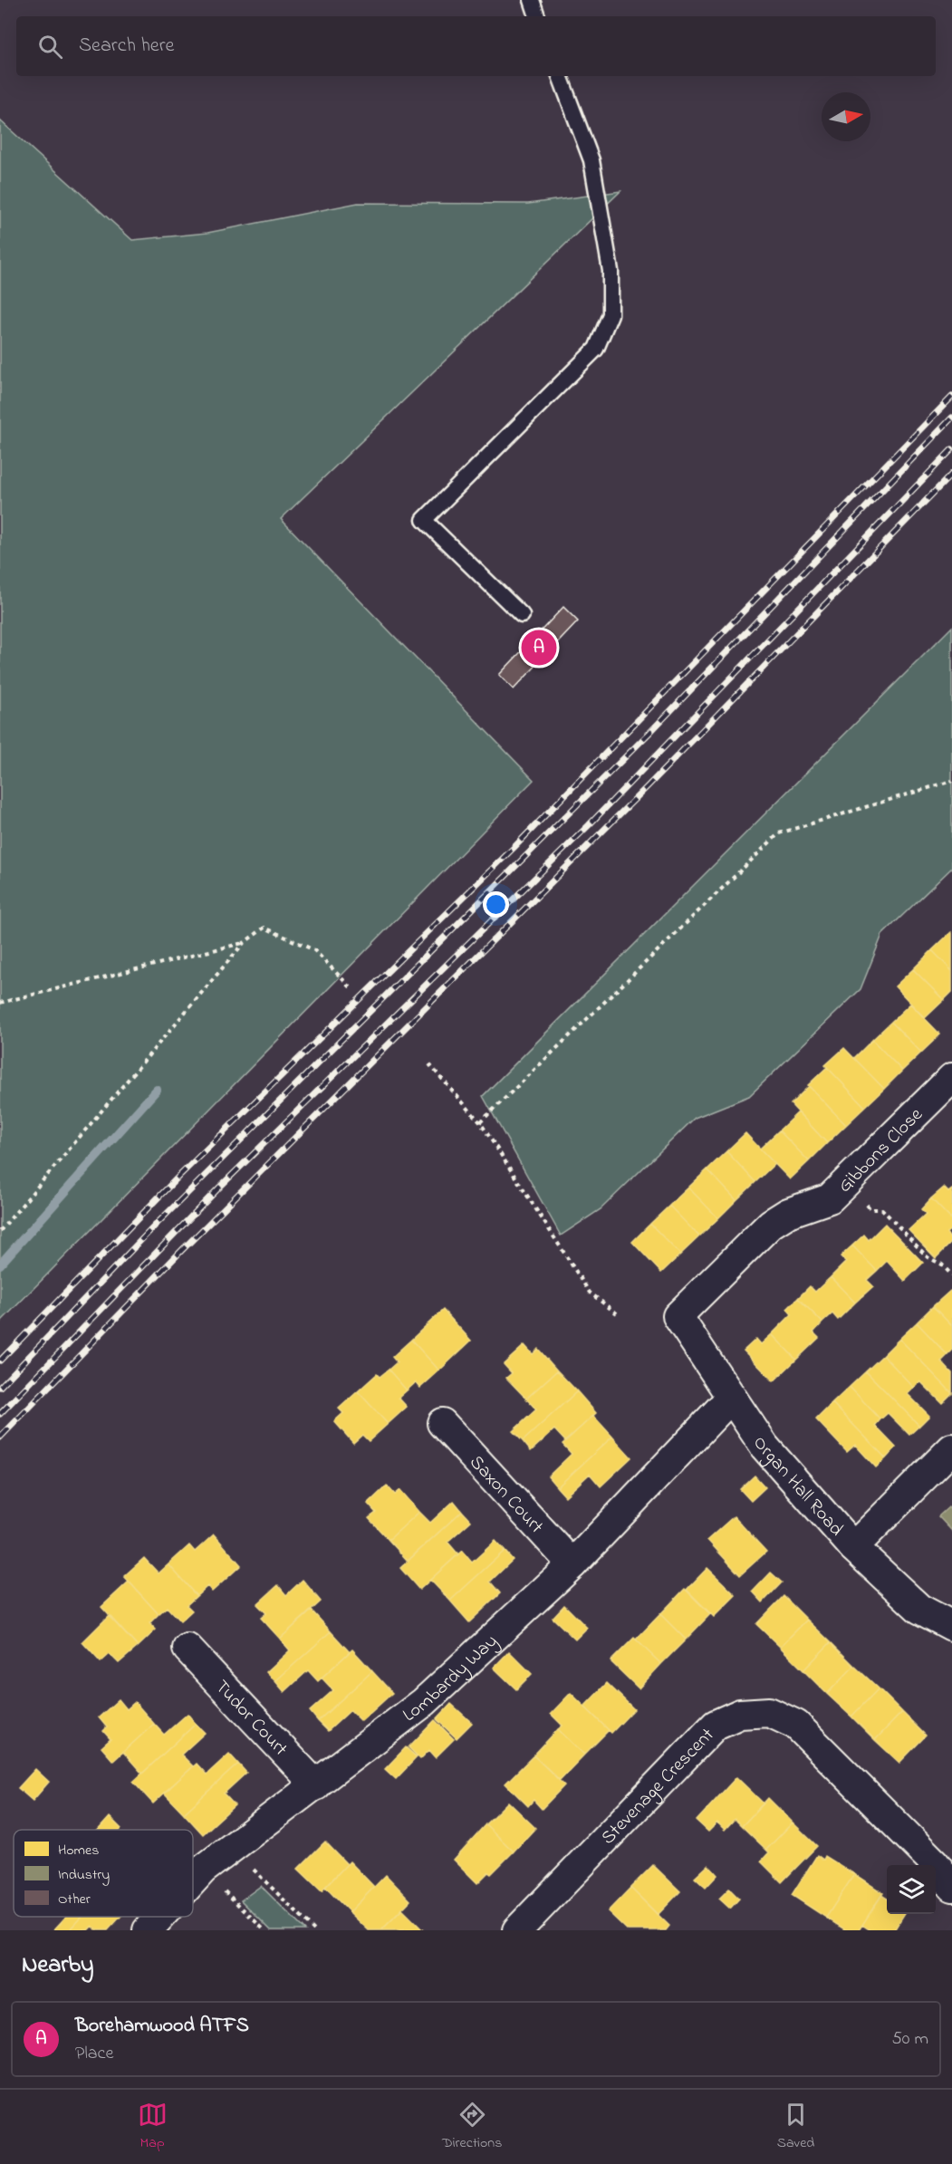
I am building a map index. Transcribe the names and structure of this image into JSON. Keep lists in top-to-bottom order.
{
  "streets": {
    "street": [
      "Gibbons Close",
      "Organ Hall Road",
      "Saxon Court",
      "Lombardy Way",
      "Tudor Court",
      "Stevenage Crescent"
    ]
  },
  "crossings": [
    ["Gibbons Close", "Organ Hall Road"],
    ["Organ Hall Road", "Lombardy Way"],
    ["Saxon Court", "Lombardy Way"],
    ["Lombardy Way", "Tudor Court"]
  ],
  "legend": ["Homes", "Industry", "Other"],
  "north": "right",
  "page": {
    "search": "Search here",
    "pins": "A",
    "heading": "Nearby",
    "list": [
      {
        "mark": "A",
        "name": "Borehamwood ATFS",
        "note": "Place",
        "value": "50 m"
      }
    ],
    "nav": ["Map", "Directions", "Saved"]
  }
}
